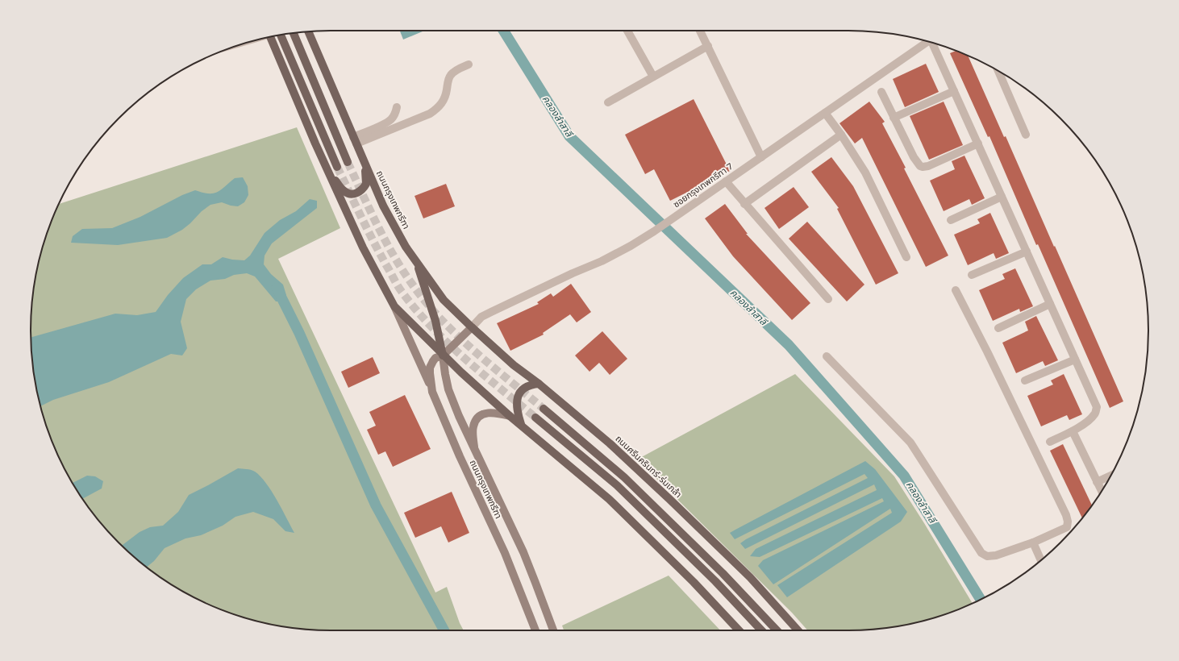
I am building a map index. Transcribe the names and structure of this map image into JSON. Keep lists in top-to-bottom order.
{
  "streets": {
    "main road": ["ถนนกรุงเทพกรีฑา", "ถนนศรีนครินทร์-ร่มเกล้า"],
    "street": ["ซอยกรุงเทพกรีฑา 7"]
  },
  "crossings": [
    ["ซอยกรุงเทพกรีฑา 7", "ถนนกรุงเทพกรีฑา"],
    ["ซอยกรุงเทพกรีฑา 7", "ถนนศรีนครินทร์-ร่มเกล้า"],
    ["ถนนกรุงเทพกรีฑา", "ถนนศรีนครินทร์-ร่มเกล้า"]
  ],
  "water": ["คลองลำสาลี"]
}
